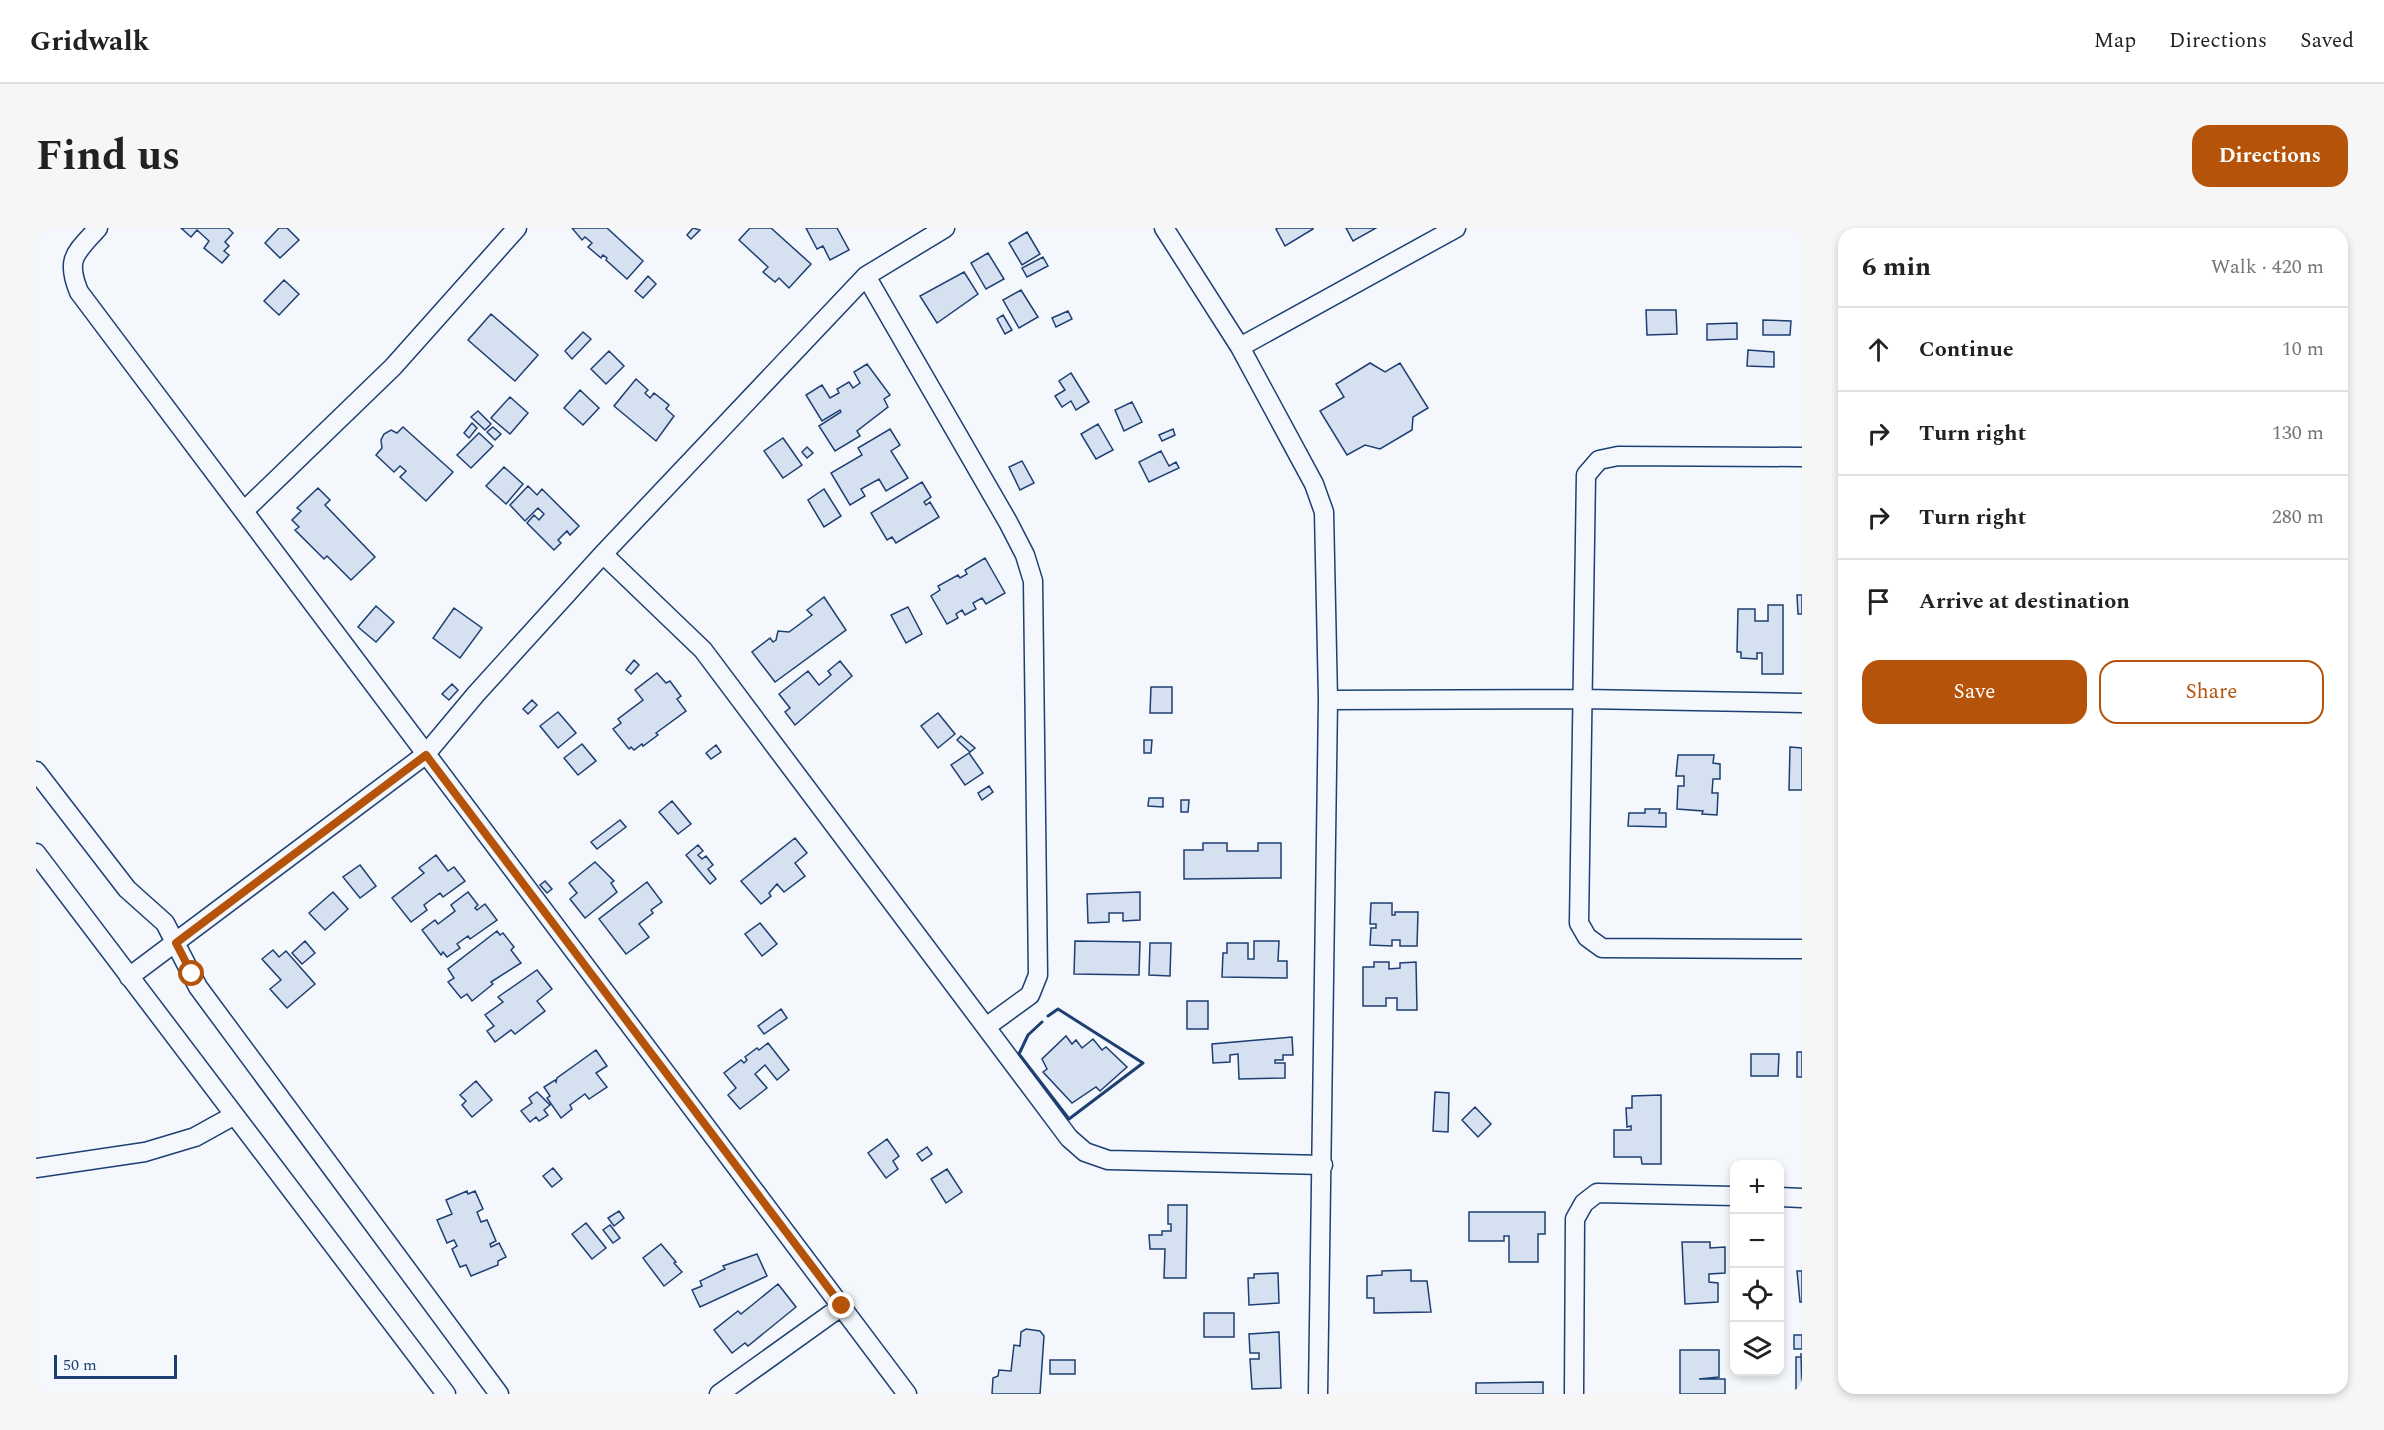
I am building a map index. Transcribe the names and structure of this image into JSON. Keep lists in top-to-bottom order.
{
  "scale_bar": "50 m",
  "page": {
    "header": "Gridwalk",
    "nav": ["Map", "Directions", "Saved"],
    "title": "Find us",
    "buttons": [
      "Directions",
      ["Save", "Share"]
    ],
    "heading": ["6 min", "Walk · 420 m"],
    "list": [
      ["Continue", "10 m"],
      ["Turn right", "130 m"],
      ["Turn right", "280 m"],
      "Arrive at destination"
    ],
    "map_buttons": ["+", "−"],
    "scale": "50 m"
  }
}
